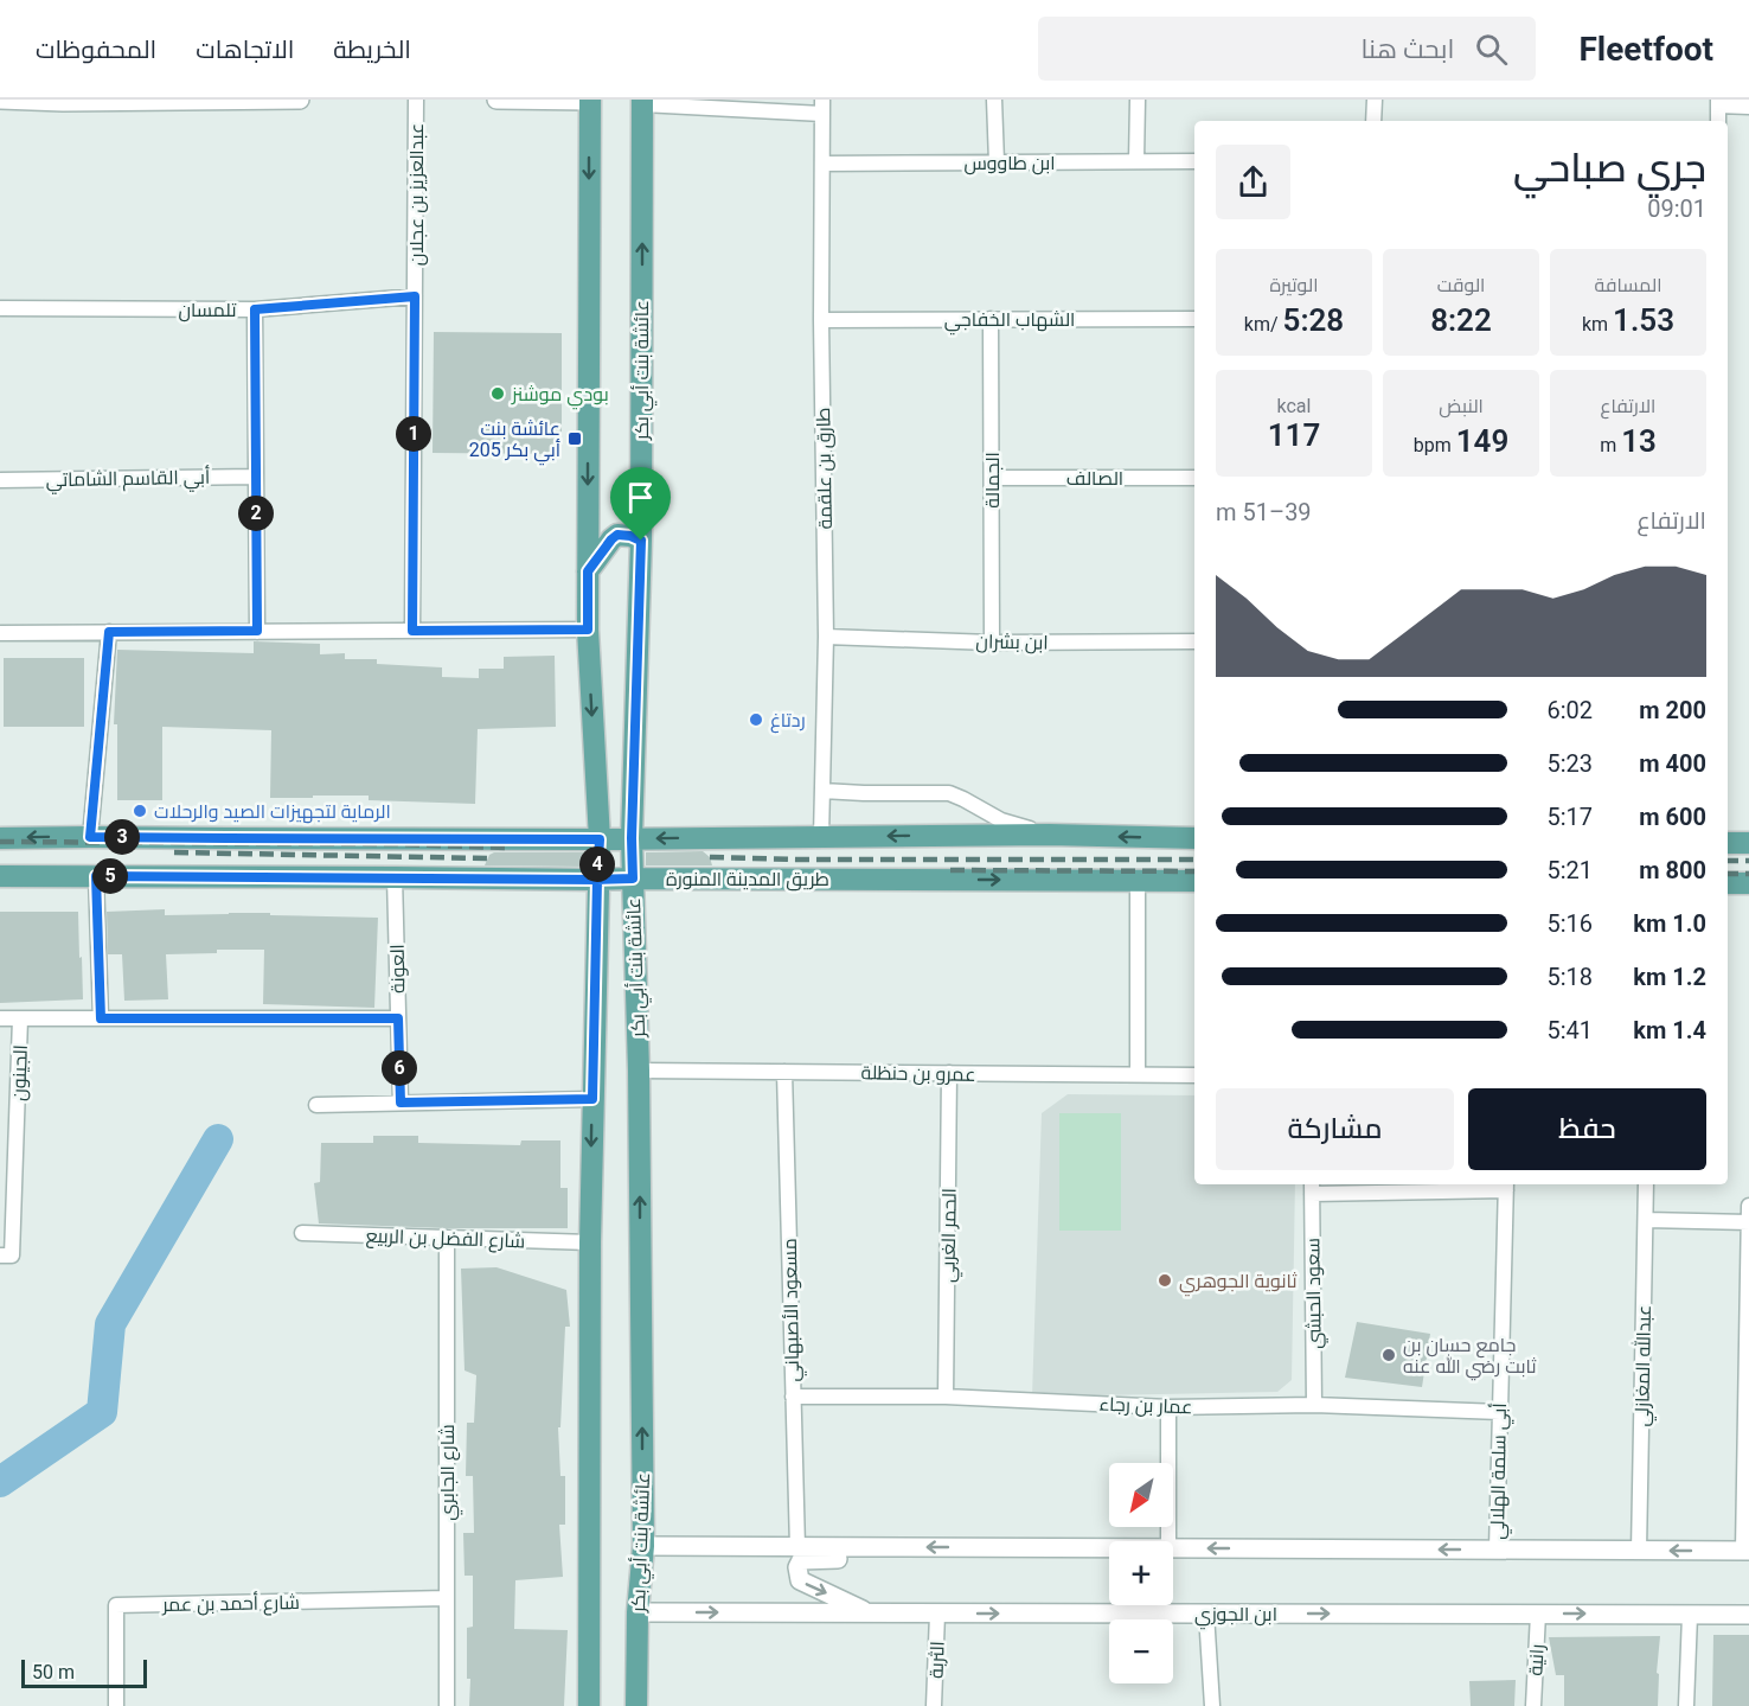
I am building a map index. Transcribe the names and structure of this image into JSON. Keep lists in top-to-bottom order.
{
  "streets": {
    "main road": ["عائشة بنت أبي بكر", "طريق المدينة المنورة"],
    "street": [
      "ابن طاووس",
      "عبدالعزيز بن عجلان",
      "تلمسان",
      "الشهاب الخفاجي",
      "طارق بن علقمة",
      "أبي القاسم الشاماتي",
      "الصالف",
      "الجمالة",
      "ابن بشران",
      "العونة",
      "الجينون",
      "عمرو بن حنظلة",
      "الحمر الغربي",
      "شارع الفضل بن الربيع",
      "سعود الحبشي",
      "مسعود الأصبهاني",
      "عبدالله المغازلي",
      "عمار بن رجاء",
      "أبي سلمة الهلالي",
      "شارع الجابري",
      "شارع أحمد بن عمر",
      "ابن الجوزي",
      "الثربة",
      "رانية"
    ]
  },
  "crossings": [
    ["ابن طاووس", "طارق بن علقمة"],
    ["عبدالعزيز بن عجلان", "تلمسان"],
    ["الشهاب الخفاجي", "طارق بن علقمة"],
    ["الشهاب الخفاجي", "الجمالة"],
    ["عائشة بنت أبي بكر", "طريق المدينة المنورة"],
    ["عائشة بنت أبي بكر", "عمرو بن حنظلة"],
    ["عائشة بنت أبي بكر", "شارع الفضل بن الربيع"],
    ["عائشة بنت أبي بكر", "ابن الجوزي"],
    ["طارق بن علقمة", "ابن بشران"],
    ["الصالف", "الجمالة"],
    ["الجمالة", "ابن بشران"],
    ["طريق المدينة المنورة", "العونة"],
    ["عمرو بن حنظلة", "الحمر الغربي"],
    ["عمرو بن حنظلة", "مسعود الأصبهاني"],
    ["الحمر الغربي", "عمار بن رجاء"],
    ["شارع الفضل بن الربيع", "شارع الجابري"],
    ["سعود الحبشي", "عمار بن رجاء"],
    ["مسعود الأصبهاني", "عمار بن رجاء"],
    ["عمار بن رجاء", "أبي سلمة الهلالي"],
    ["شارع الجابري", "شارع أحمد بن عمر"],
    ["ابن الجوزي", "الثربة"],
    ["ابن الجوزي", "رانية"]
  ],
  "places": {
    "other": [
      "بودي موشنز",
      "ردتاغ",
      "الرماية لتجهيزات الصيد والرحلات",
      "ثانوية الجوهري",
      "جامع حسان بن ثابت رضي الله عنه"
    ],
    "transit": ["عائشة بنت أبي بكر 205"]
  },
  "scale_bar": "50 m",
  "north": "bottom left",
  "page": {
    "header": "Fleetfoot",
    "search": "ابحث هنا",
    "nav": ["الخريطة", "الاتجاهات", "المحفوظات"],
    "heading": ["جري صباحي", "09:01"],
    "stats": [
      ["المسافة", "1.53 km"],
      ["الوقت", "8:22"],
      ["الوتيرة", "5:28 /km"],
      ["الارتفاع", "13 m"],
      ["النبض", "149 bpm"],
      ["kcal", "117"]
    ],
    "pins": [
      "1",
      "2",
      "3",
      "4",
      "5",
      "6"
    ],
    "chart": ["الارتفاع", "39–51 m"],
    "list": [
      {
        "name": "200 m",
        "note": "6:02"
      },
      {
        "name": "400 m",
        "note": "5:23"
      },
      {
        "name": "600 m",
        "note": "5:17"
      },
      {
        "name": "800 m",
        "note": "5:21"
      },
      {
        "name": "1.0 km",
        "note": "5:16"
      },
      {
        "name": "1.2 km",
        "note": "5:18"
      },
      {
        "name": "1.4 km",
        "note": "5:41"
      }
    ],
    "buttons": ["حفظ", "مشاركة"],
    "map_buttons": ["+", "−"],
    "scale": "50 m"
  }
}
